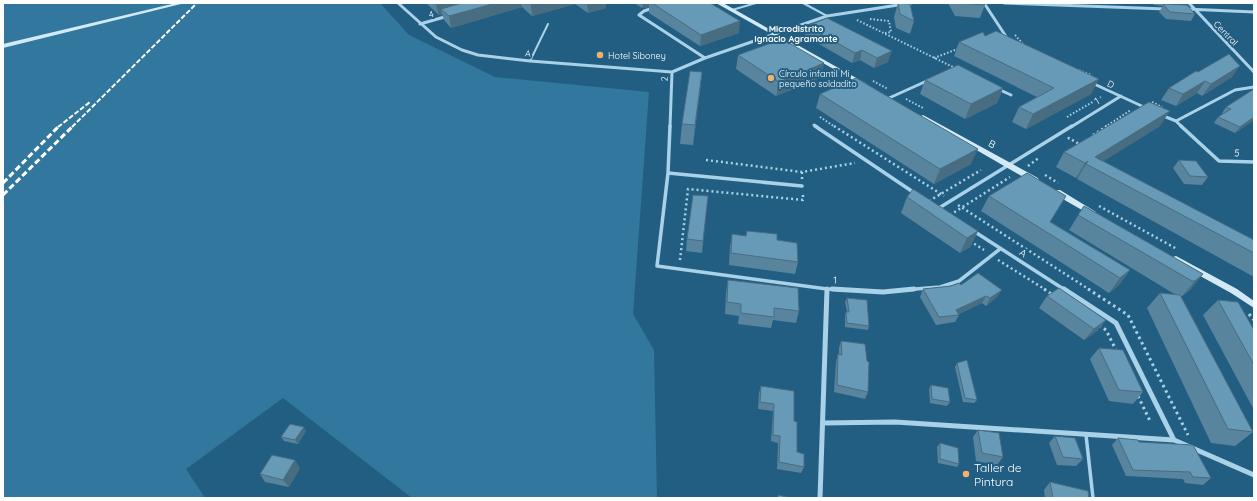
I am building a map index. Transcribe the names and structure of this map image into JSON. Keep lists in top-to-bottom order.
{
  "streets": {
    "street": [
      "4",
      "Central",
      "A",
      "2",
      "D",
      "1",
      "B",
      "5"
    ]
  },
  "crossings": [
    ["4", "A"],
    ["A", "2"],
    ["A", "1"],
    ["2", "1"],
    ["D", "1"],
    ["1", "B"]
  ],
  "districts": ["Microdistrito Ignacio Agramonte"],
  "places": ["Hotel Siboney", "Círculo infantil Mi pequeño soldadito", "Taller de Pintura"]
}
